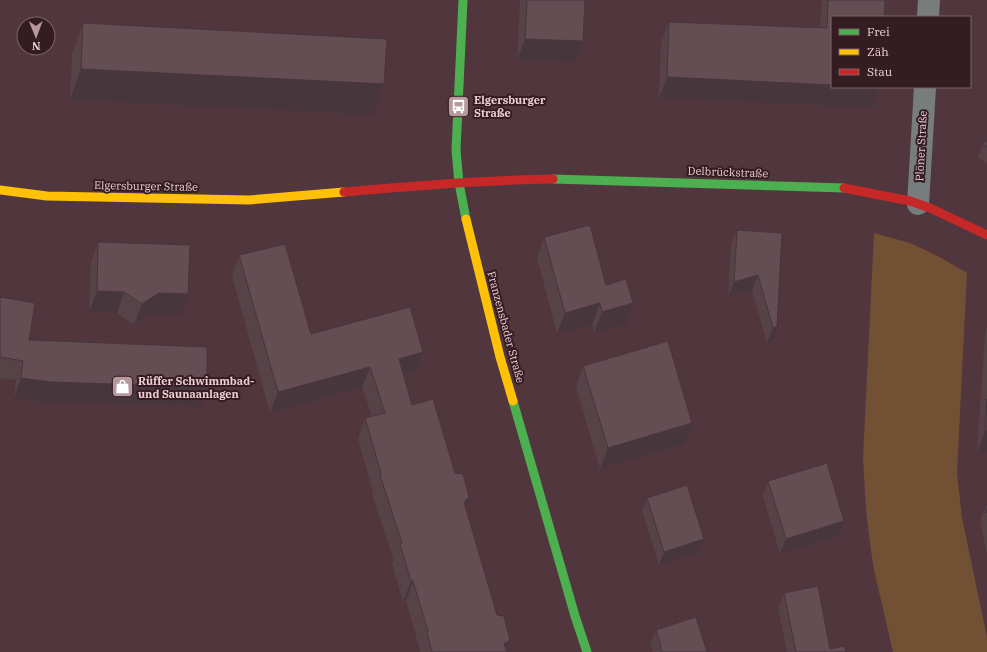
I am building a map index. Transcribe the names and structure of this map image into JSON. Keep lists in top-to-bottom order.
{
  "streets": {
    "street": [
      "Plöner Straße",
      "Delbrückstraße",
      "Elgersburger Straße",
      "Franzensbader Straße"
    ]
  },
  "crossings": [
    ["Plöner Straße", "Delbrückstraße"],
    ["Delbrückstraße", "Elgersburger Straße"],
    ["Delbrückstraße", "Franzensbader Straße"],
    ["Elgersburger Straße", "Franzensbader Straße"]
  ],
  "places": {
    "bus stop": ["Elgersburger Straße"],
    "shop": ["Rüffer Schwimmbad- und Saunaanlagen"]
  },
  "legend": ["Frei", "Zäh", "Stau"],
  "north": "bottom"
}
